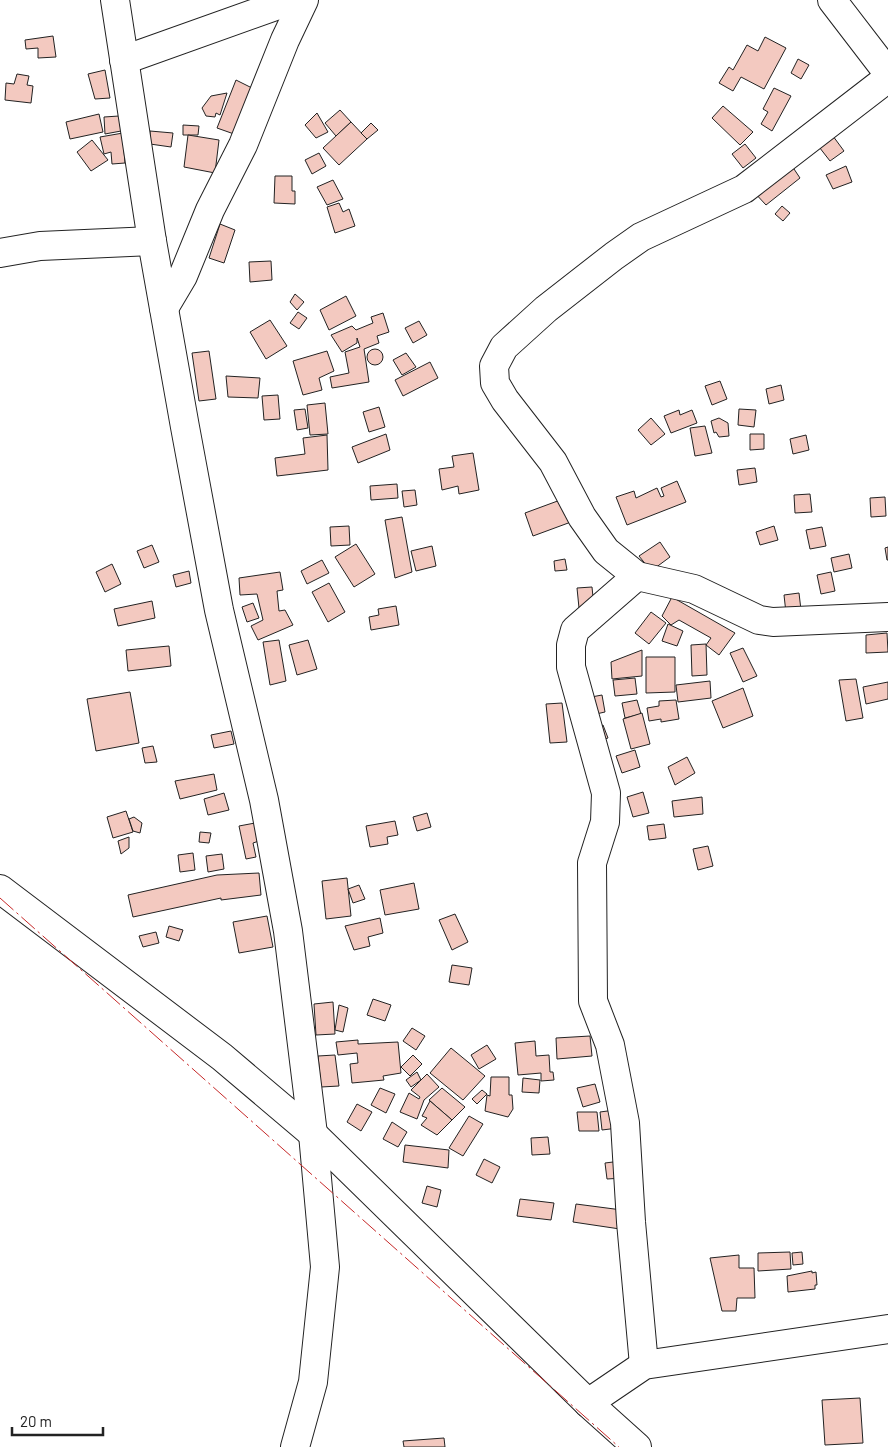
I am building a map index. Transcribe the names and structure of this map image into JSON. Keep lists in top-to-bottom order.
{
  "scale_bar": "20 m"
}
